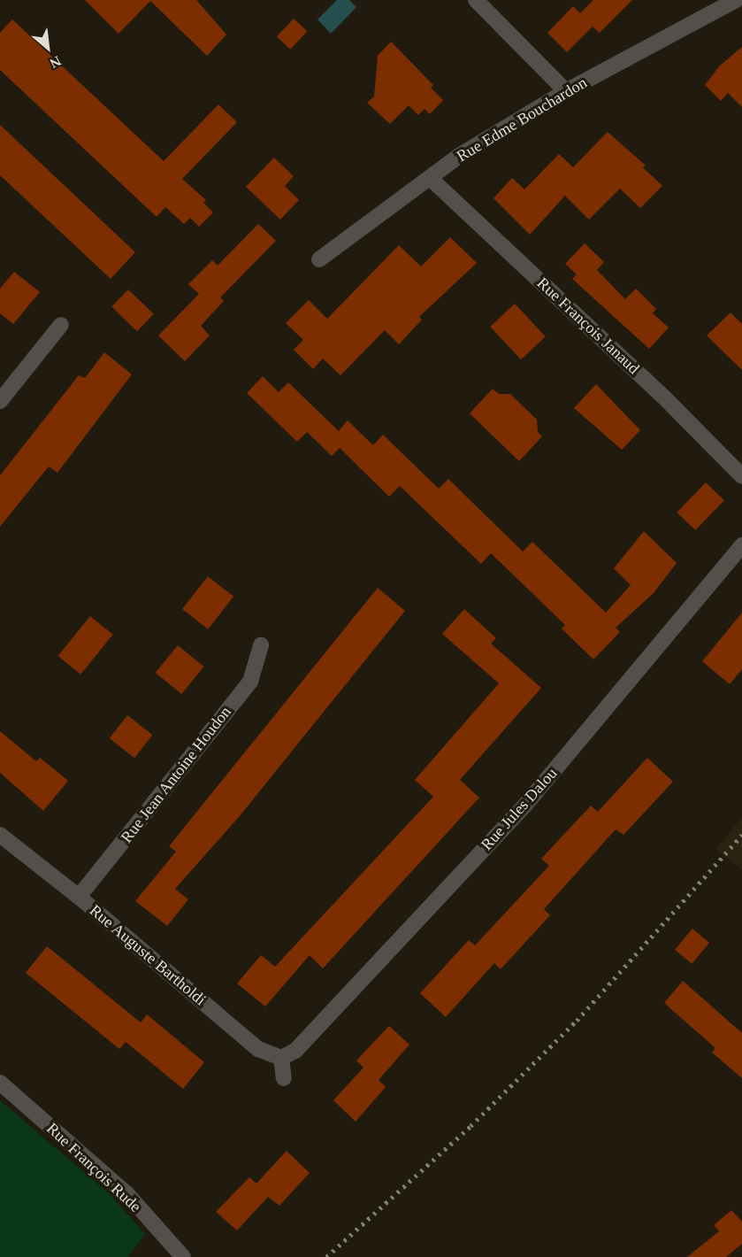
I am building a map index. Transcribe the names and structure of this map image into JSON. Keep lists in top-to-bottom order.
{
  "streets": {
    "street": [
      "Rue Edme Bouchardon",
      "Rue François Janaud",
      "Rue Jean Antoine Houdon",
      "Rue Jules Dalou",
      "Rue Auguste Bartholdi",
      "Rue François Rude"
    ]
  },
  "crossings": [
    ["Rue Edme Bouchardon", "Rue François Janaud"],
    ["Rue Jean Antoine Houdon", "Rue Auguste Bartholdi"],
    ["Rue Jules Dalou", "Rue Auguste Bartholdi"]
  ],
  "north": "bottom right"
}
